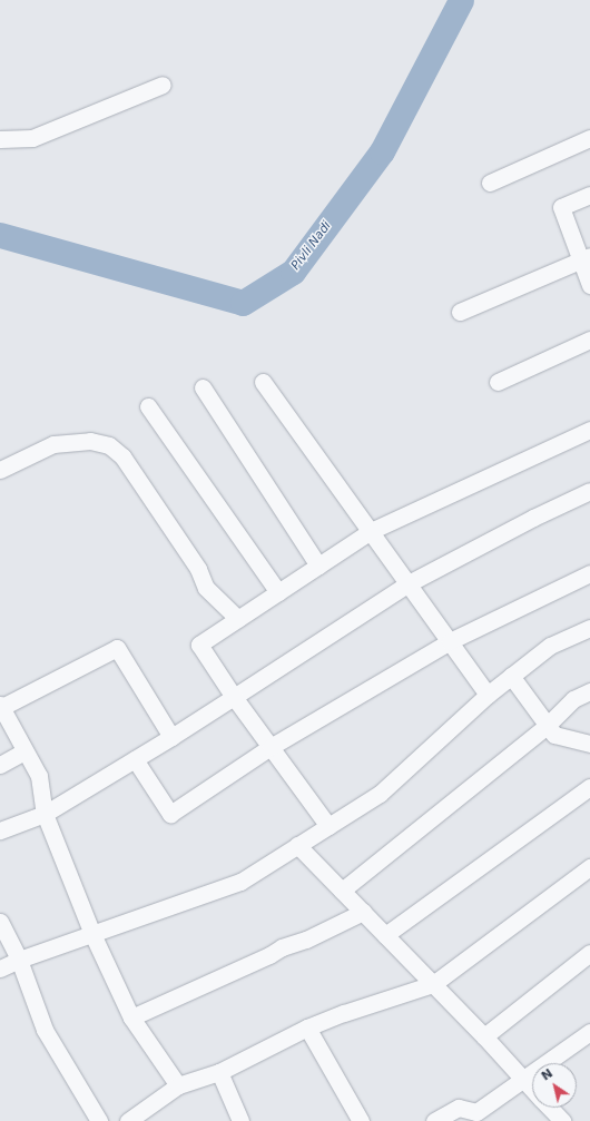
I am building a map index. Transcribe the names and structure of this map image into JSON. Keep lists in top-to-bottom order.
{
  "water": ["Pivli Nadi"],
  "north": "top left"
}
